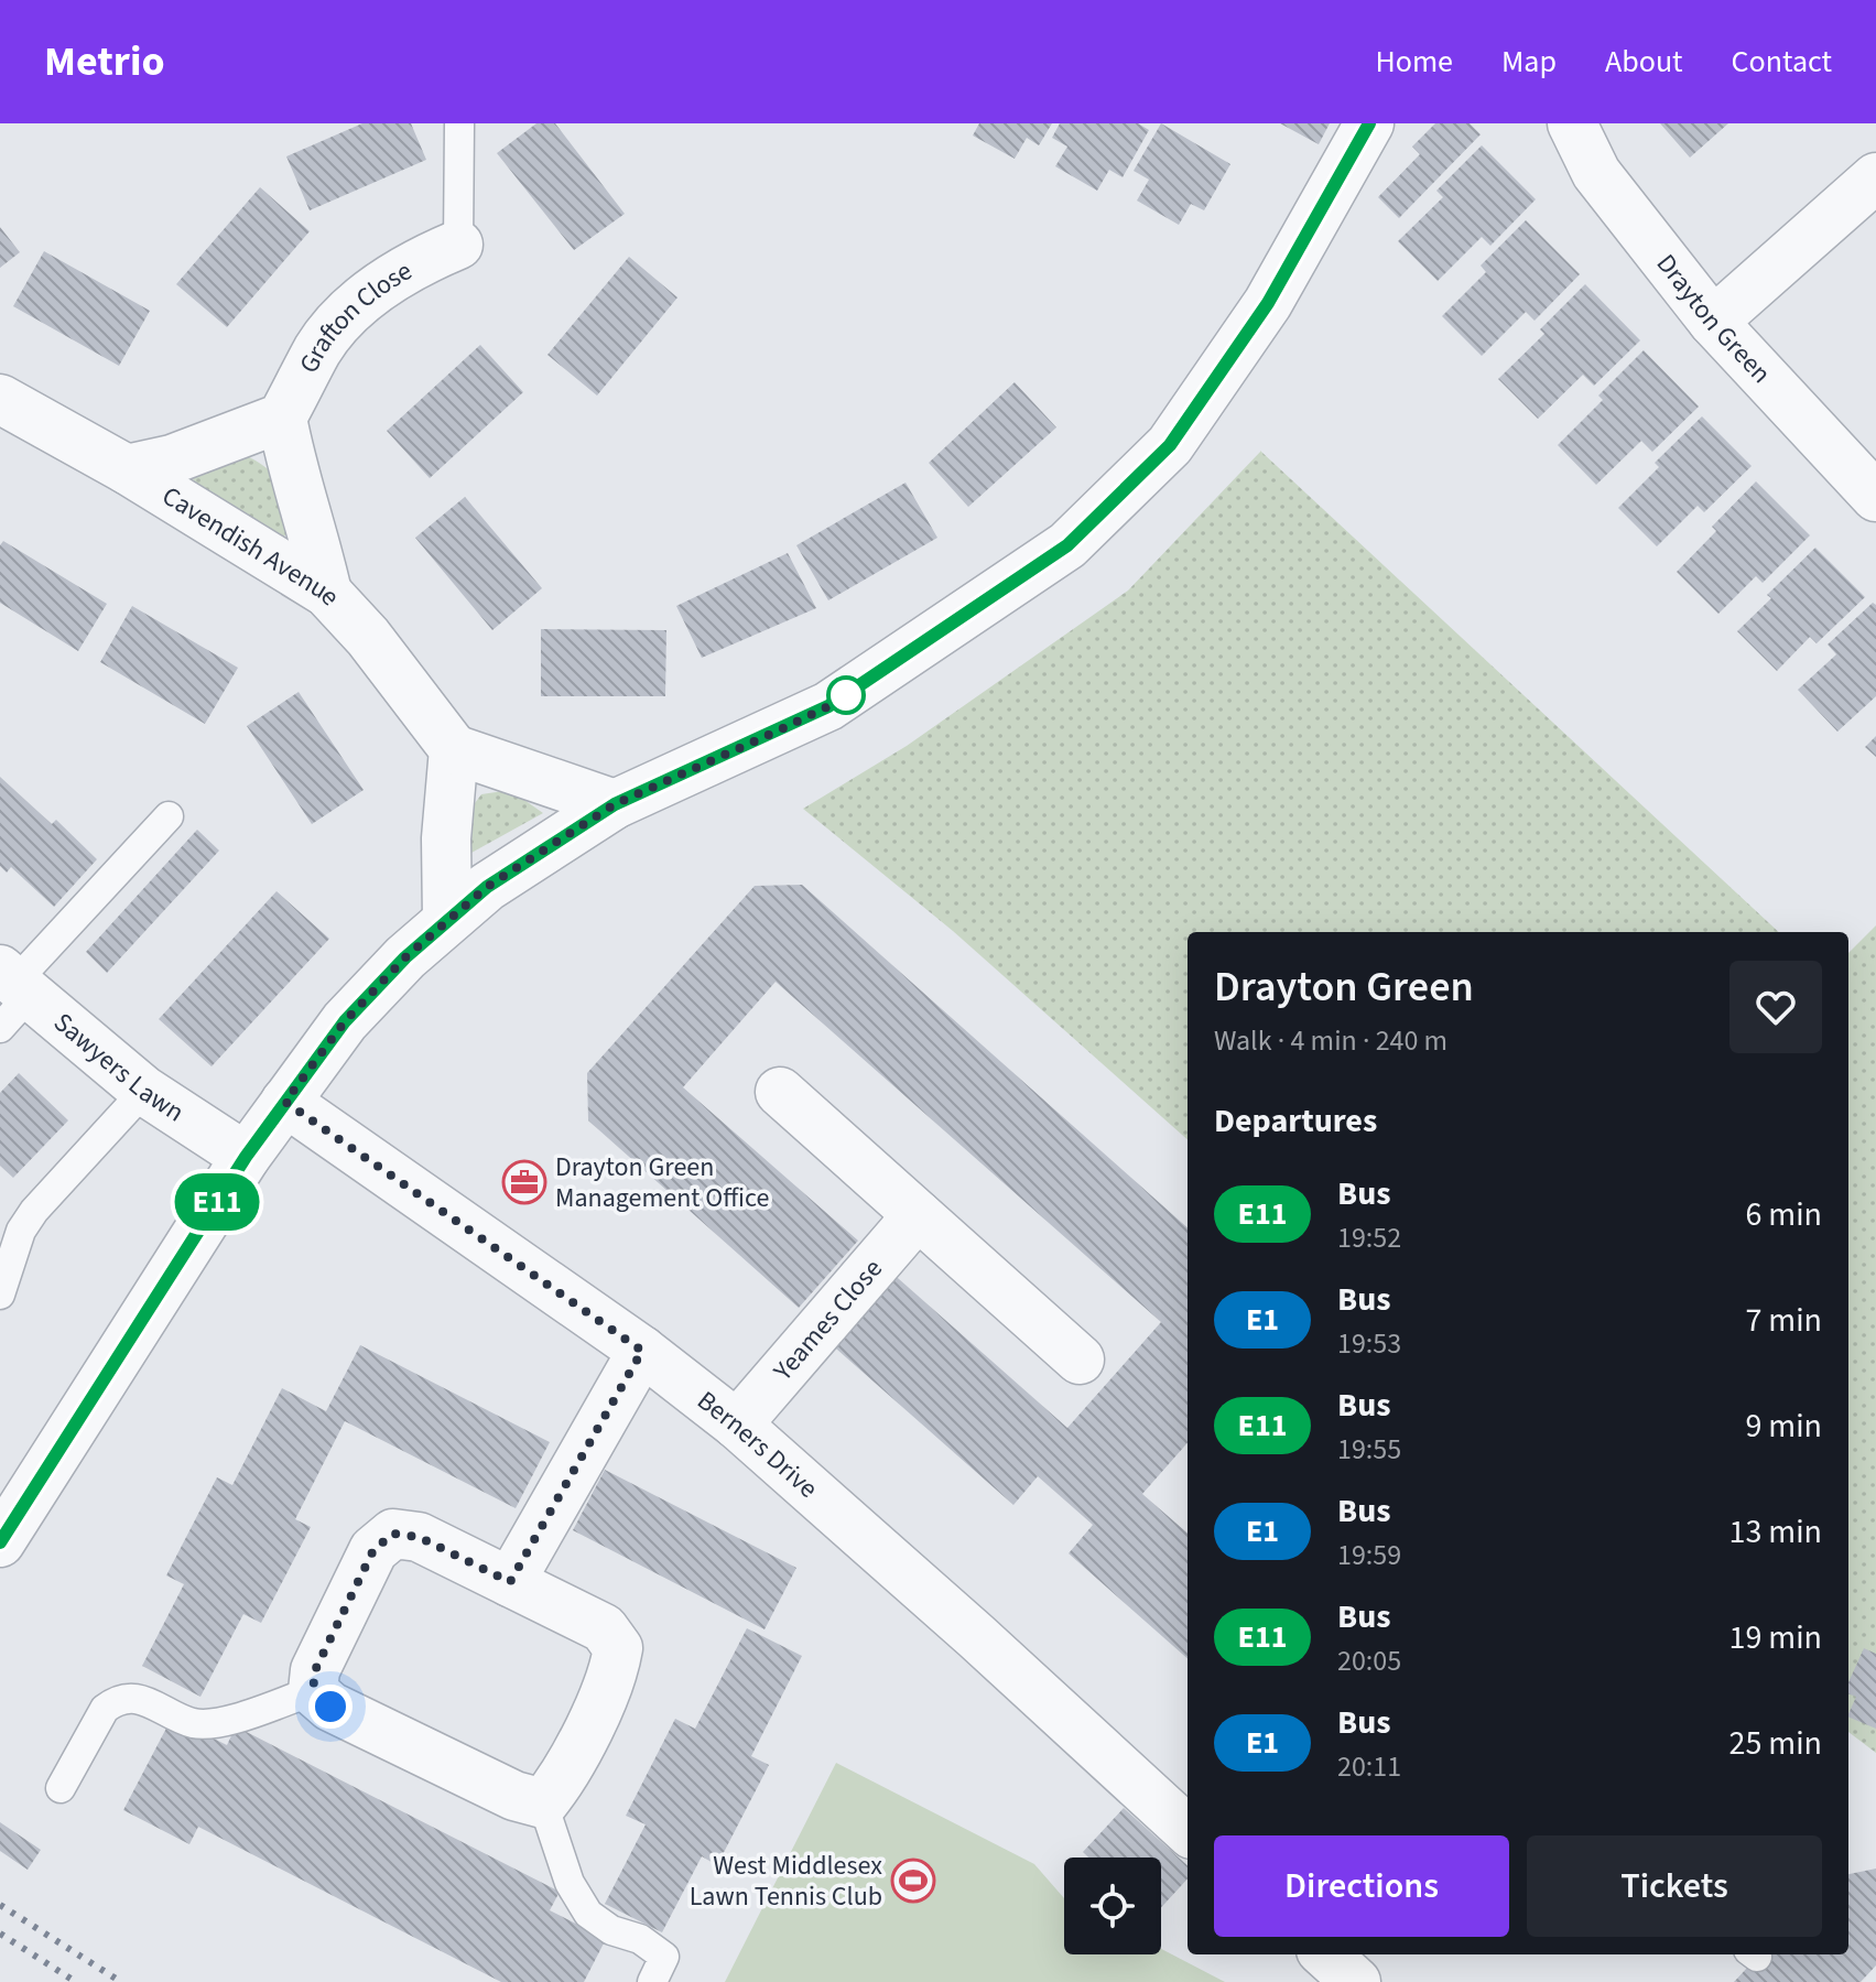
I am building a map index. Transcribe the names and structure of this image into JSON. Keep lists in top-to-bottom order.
{
  "streets": {
    "street": [
      "Drayton Green",
      "Grafton Close",
      "Cavendish Avenue",
      "Sawyers Lawn",
      "Yeames Close",
      "Berners Drive"
    ]
  },
  "crossings": [
    ["Yeames Close", "Berners Drive"]
  ],
  "places": {
    "office": ["Drayton Green Management Office"],
    "sports": ["West Middlesex Lawn Tennis Club"]
  },
  "lines": ["bus line E11"],
  "page": {
    "header": "Metrio",
    "nav": [
      "Home",
      "Map",
      "About",
      "Contact"
    ],
    "on_map": "E11",
    "heading": [
      ["Drayton Green", "Walk · 4 min · 240 m"],
      "Departures"
    ],
    "list": [
      {
        "mark": "E11",
        "name": "Bus",
        "note": "19:52",
        "value": "6 min"
      },
      {
        "mark": "E1",
        "name": "Bus",
        "note": "19:53",
        "value": "7 min"
      },
      {
        "mark": "E11",
        "name": "Bus",
        "note": "19:55",
        "value": "9 min"
      },
      {
        "mark": "E1",
        "name": "Bus",
        "note": "19:59",
        "value": "13 min"
      },
      {
        "mark": "E11",
        "name": "Bus",
        "note": "20:05",
        "value": "19 min"
      },
      {
        "mark": "E1",
        "name": "Bus",
        "note": "20:11",
        "value": "25 min"
      }
    ],
    "buttons": ["Directions", "Tickets"]
  }
}
